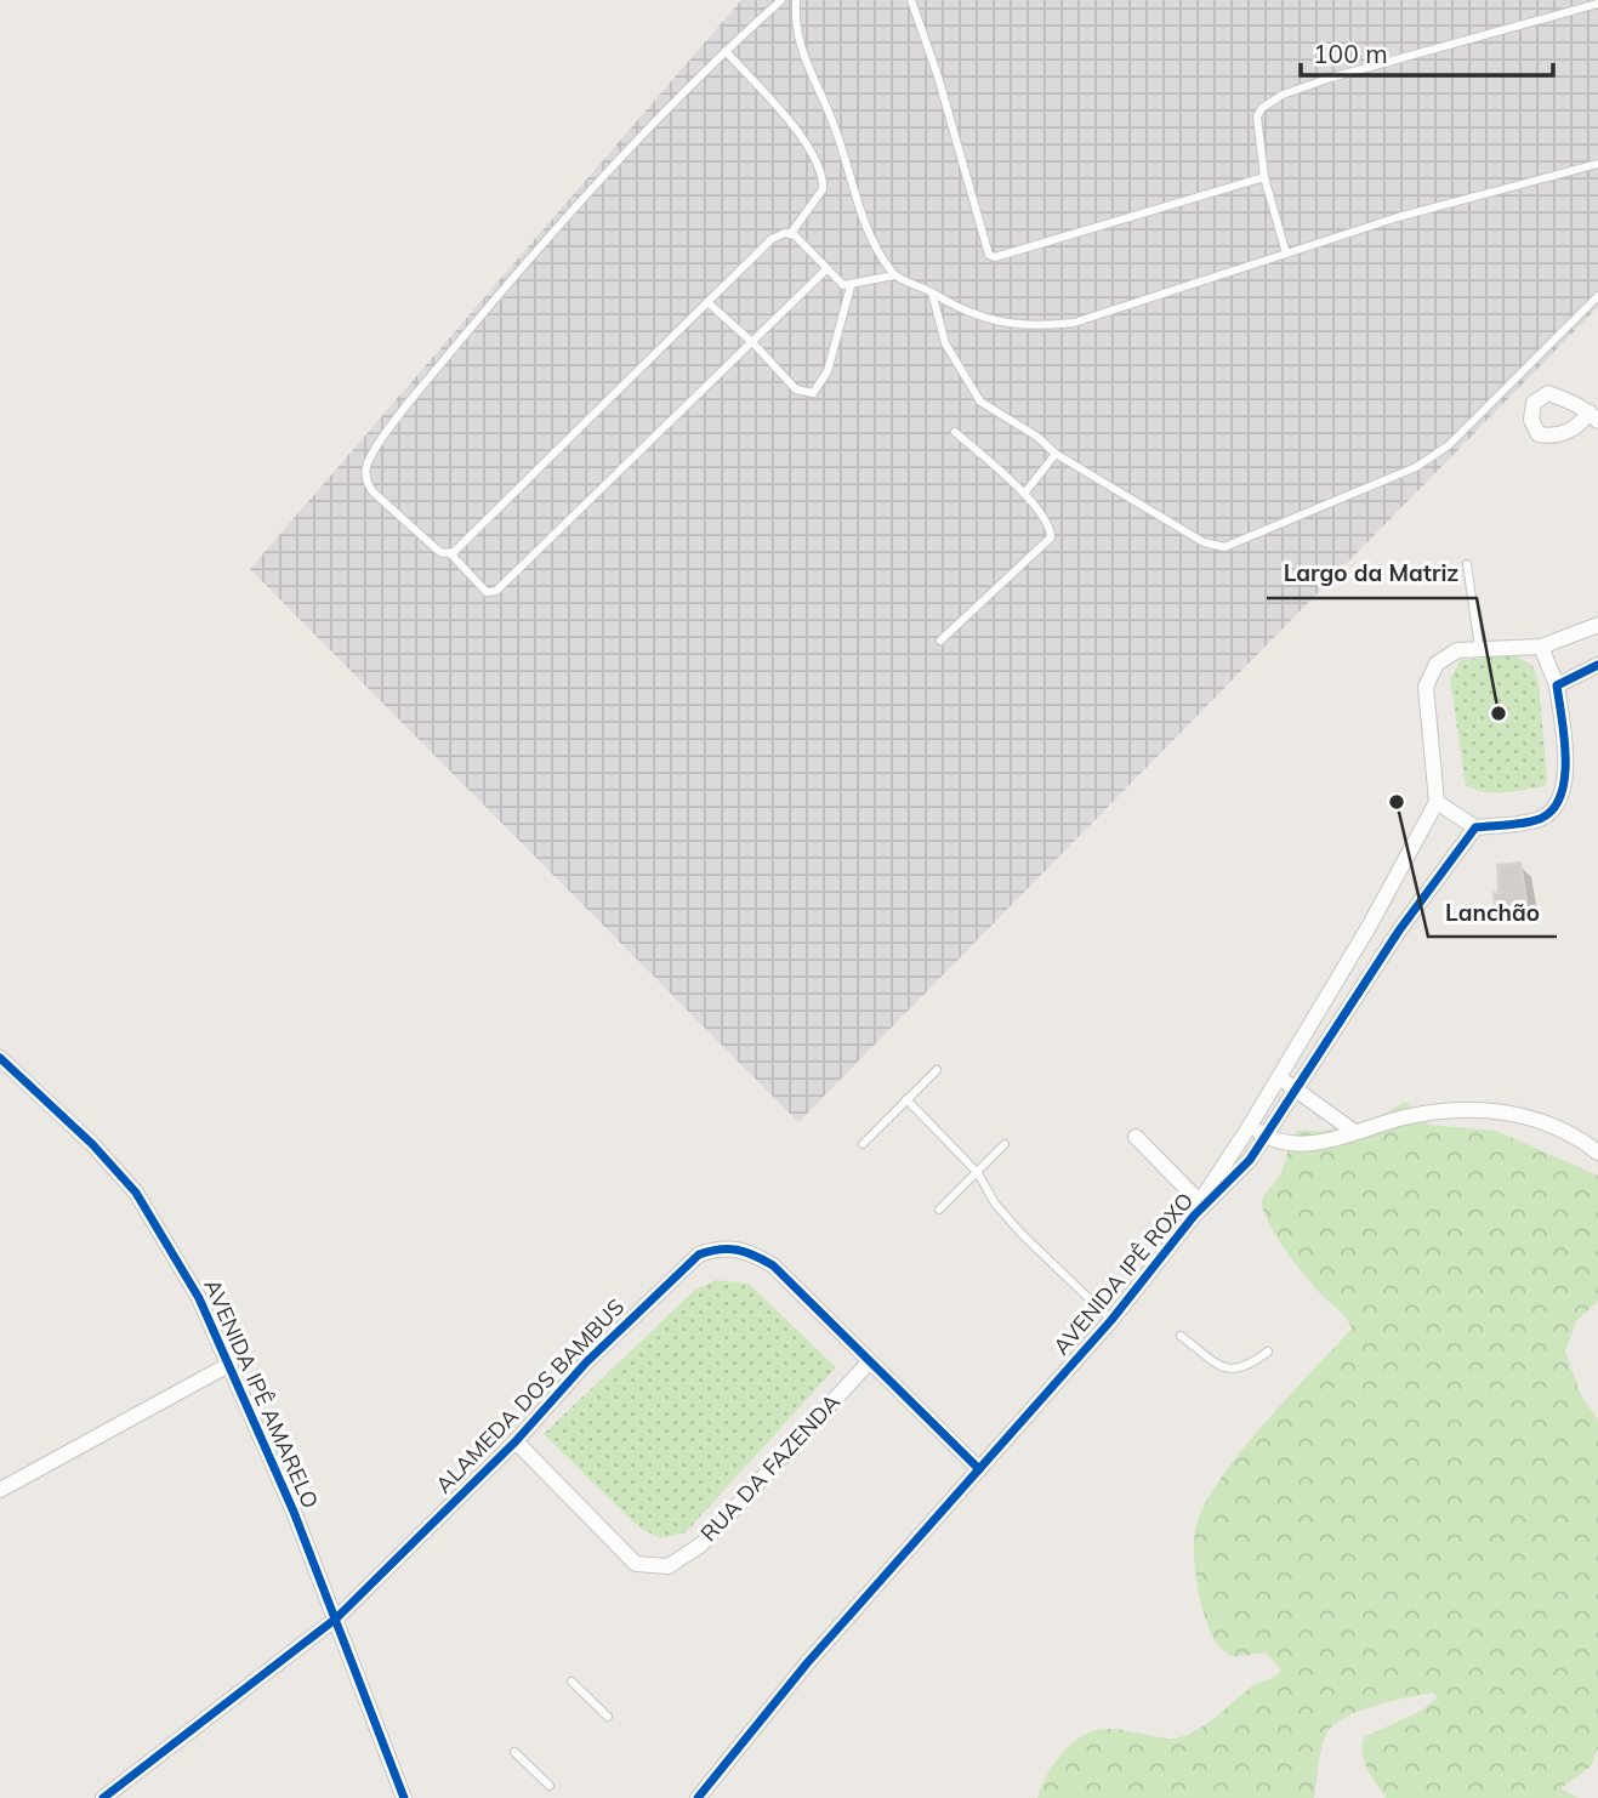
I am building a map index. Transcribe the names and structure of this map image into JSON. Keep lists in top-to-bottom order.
{
  "streets": {
    "street": [
      "AVENIDA IPÊ ROXO",
      "AVENIDA IPÊ AMARELO",
      "ALAMEDA DOS BAMBUS",
      "RUA DA FAZENDA"
    ]
  },
  "crossings": [
    ["AVENIDA IPÊ ROXO", "ALAMEDA DOS BAMBUS"],
    ["AVENIDA IPÊ AMARELO", "ALAMEDA DOS BAMBUS"],
    ["ALAMEDA DOS BAMBUS", "RUA DA FAZENDA"]
  ],
  "places": ["Largo da Matriz", "Lanchão"],
  "scale_bar": "100 m"
}
